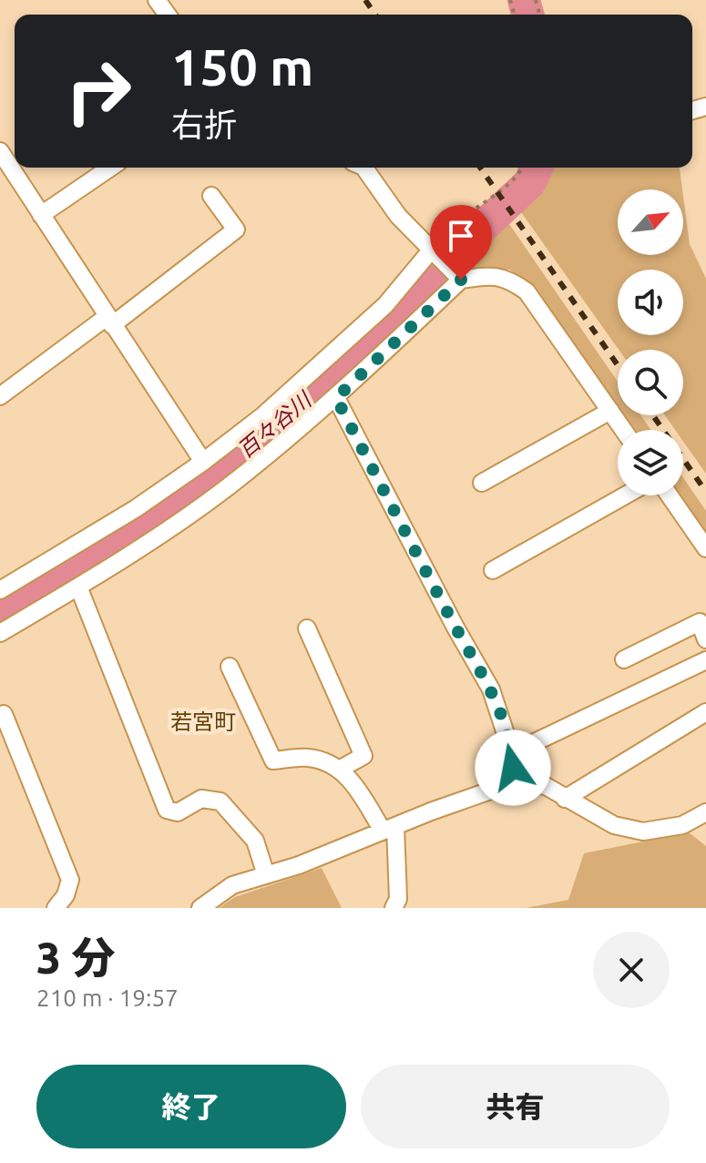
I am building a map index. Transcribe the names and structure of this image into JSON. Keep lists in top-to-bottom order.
{
  "districts": ["若宮町"],
  "water": ["百々谷川"],
  "north": "top right",
  "page": {
    "turn": ["150 m", "右折"],
    "heading": ["3 分", "210 m · 19:57"],
    "buttons": ["終了", "共有"]
  }
}
